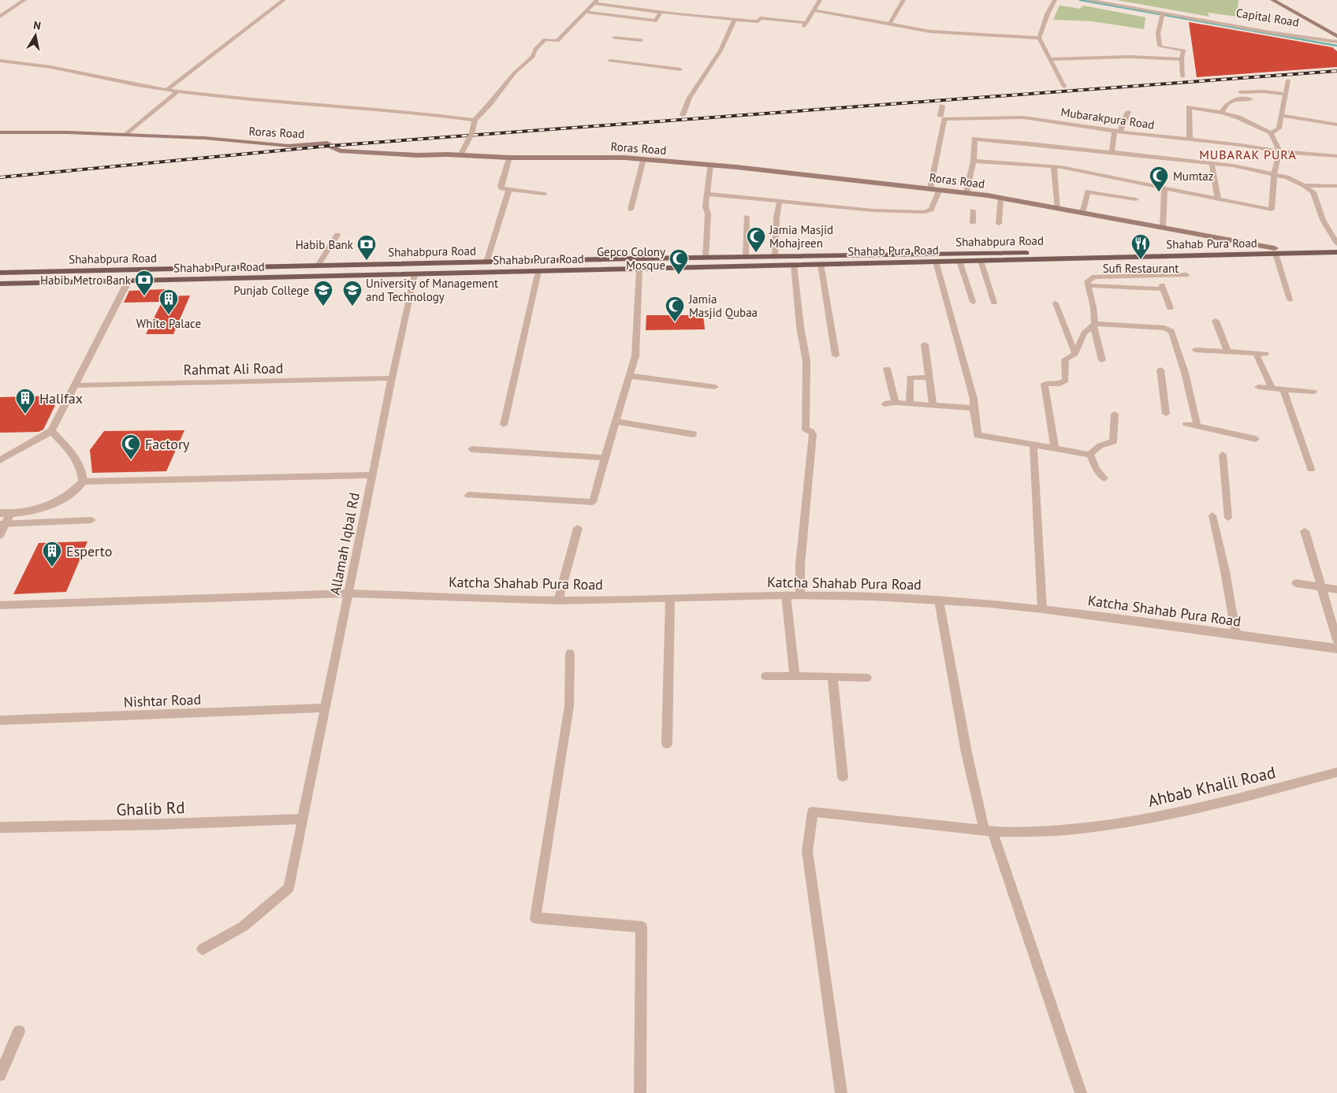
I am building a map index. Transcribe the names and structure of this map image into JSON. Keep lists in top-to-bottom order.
{
  "streets": {
    "main road": ["Roras Road", "Shahabpura Road", "Shahab Pura Road"],
    "street": [
      "Capital Road",
      "Mubarakpura Road",
      "Rahmat Ali Road",
      "Allamah Iqbal Rd",
      "Katcha Shahab Pura Road",
      "Nishtar Road",
      "Ahbab Khalil Road",
      "Ghalib Rd"
    ]
  },
  "crossings": [
    ["Mubarakpura Road", "Roras Road"],
    ["Roras Road", "Shahabpura Road"],
    ["Roras Road", "Shahab Pura Road"],
    ["Shahabpura Road", "Shahab Pura Road"],
    ["Shahab Pura Road", "Allamah Iqbal Rd"],
    ["Rahmat Ali Road", "Allamah Iqbal Rd"],
    ["Allamah Iqbal Rd", "Katcha Shahab Pura Road"],
    ["Allamah Iqbal Rd", "Nishtar Road"],
    ["Allamah Iqbal Rd", "Ghalib Rd"]
  ],
  "districts": ["MUBARAK PURA"],
  "places": {
    "mosque": [
      "Mumtaz",
      "Jamia Masjid Mohajreen",
      "Gepco Colony Mosque",
      "Jamia Masjid Qubaa",
      "Factory"
    ],
    "restaurant": ["Sufi Restaurant"],
    "bank": ["Habib Bank", "Habib Metro Bank"],
    "school or university": ["Punjab College", "University of Management and Technology"],
    "building": ["White Palace", "Halifax", "Esperto"]
  },
  "north": "top"
}
